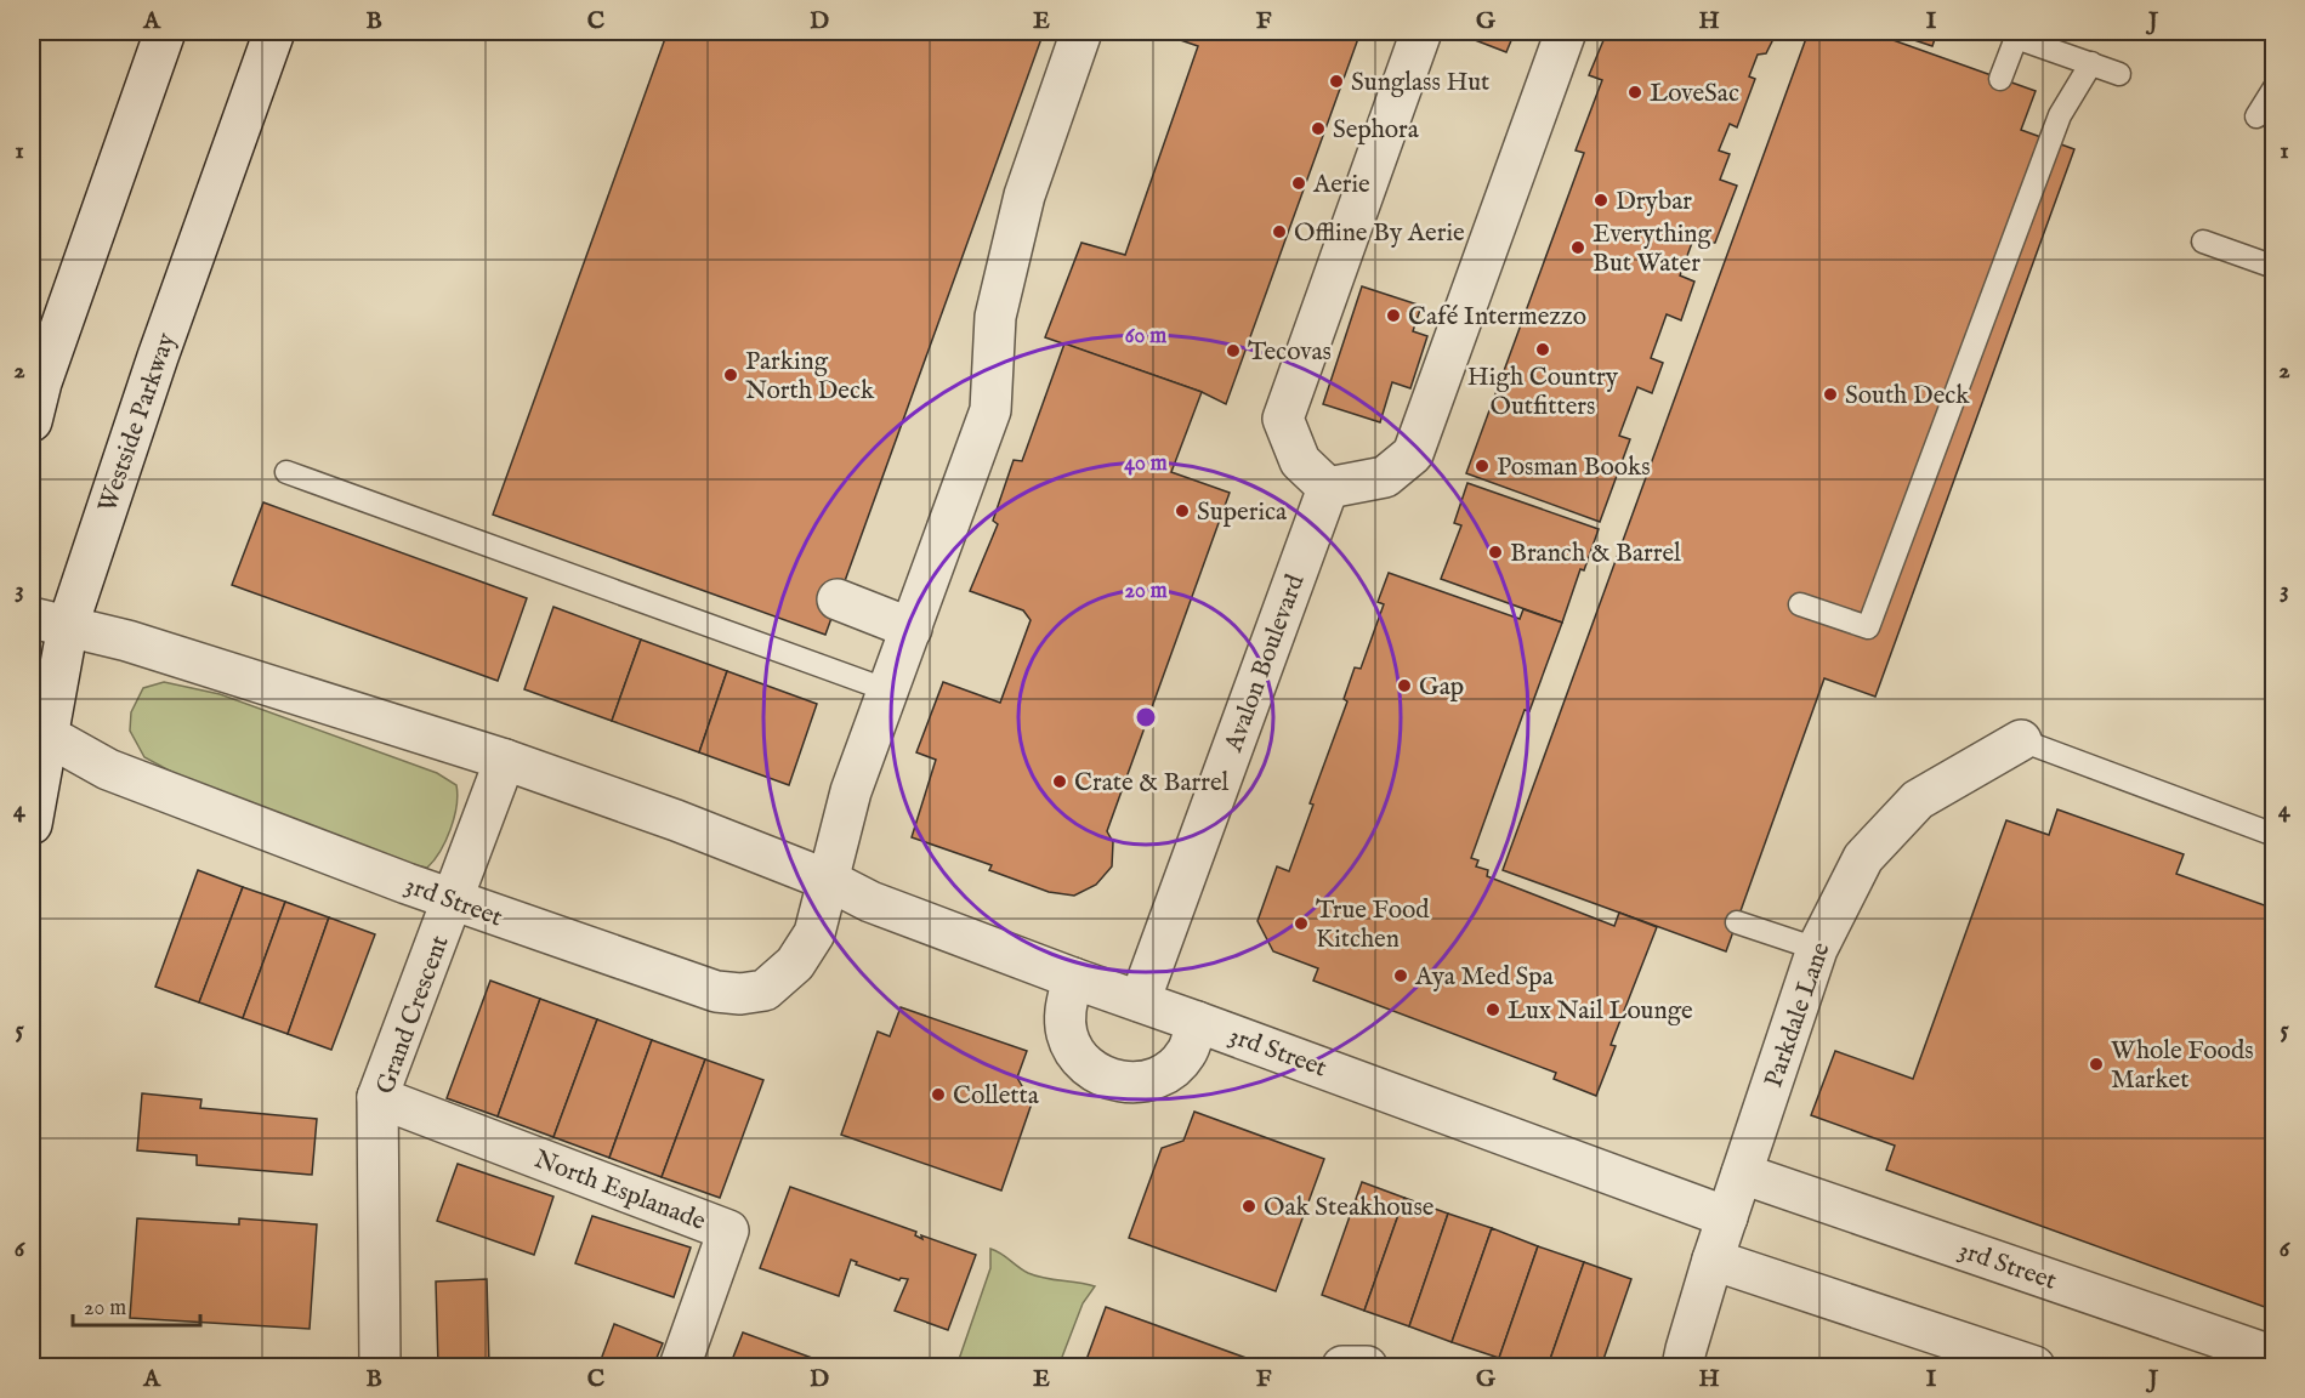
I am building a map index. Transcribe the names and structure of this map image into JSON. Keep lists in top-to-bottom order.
{
  "streets": {
    "street": [
      "Westside Parkway",
      "Avalon Boulevard",
      "3rd Street",
      "Grand Crescent",
      "Parkdale Lane",
      "North Esplanade"
    ]
  },
  "crossings": [
    ["Westside Parkway", "3rd Street"],
    ["Avalon Boulevard", "3rd Street"],
    ["3rd Street", "Grand Crescent"],
    ["3rd Street", "Parkdale Lane"],
    ["Grand Crescent", "North Esplanade"]
  ],
  "places": [
    "Sunglass Hut",
    "LoveSac",
    "Sephora",
    "Aerie",
    "Drybar",
    "Offline By Aerie",
    "Everything But Water",
    "Café Intermezzo",
    "High Country Outfitters",
    "Tecovas",
    "Parking North Deck",
    "South Deck",
    "Posman Books",
    "Superica",
    "Branch & Barrel",
    "Gap",
    "Crate & Barrel",
    "True Food Kitchen",
    "Aya Med Spa",
    "Lux Nail Lounge",
    "Whole Foods Market",
    "Colletta",
    "Oak Steakhouse"
  ],
  "scale_bar": "20 m",
  "grid": {
    "columns": [
      "A",
      "B",
      "C",
      "D",
      "E",
      "F",
      "G",
      "H",
      "I",
      "J"
    ],
    "rows": [
      "1",
      "2",
      "3",
      "4",
      "5",
      "6"
    ]
  },
  "rings": ["60 m", "40 m", "20 m"]
}
